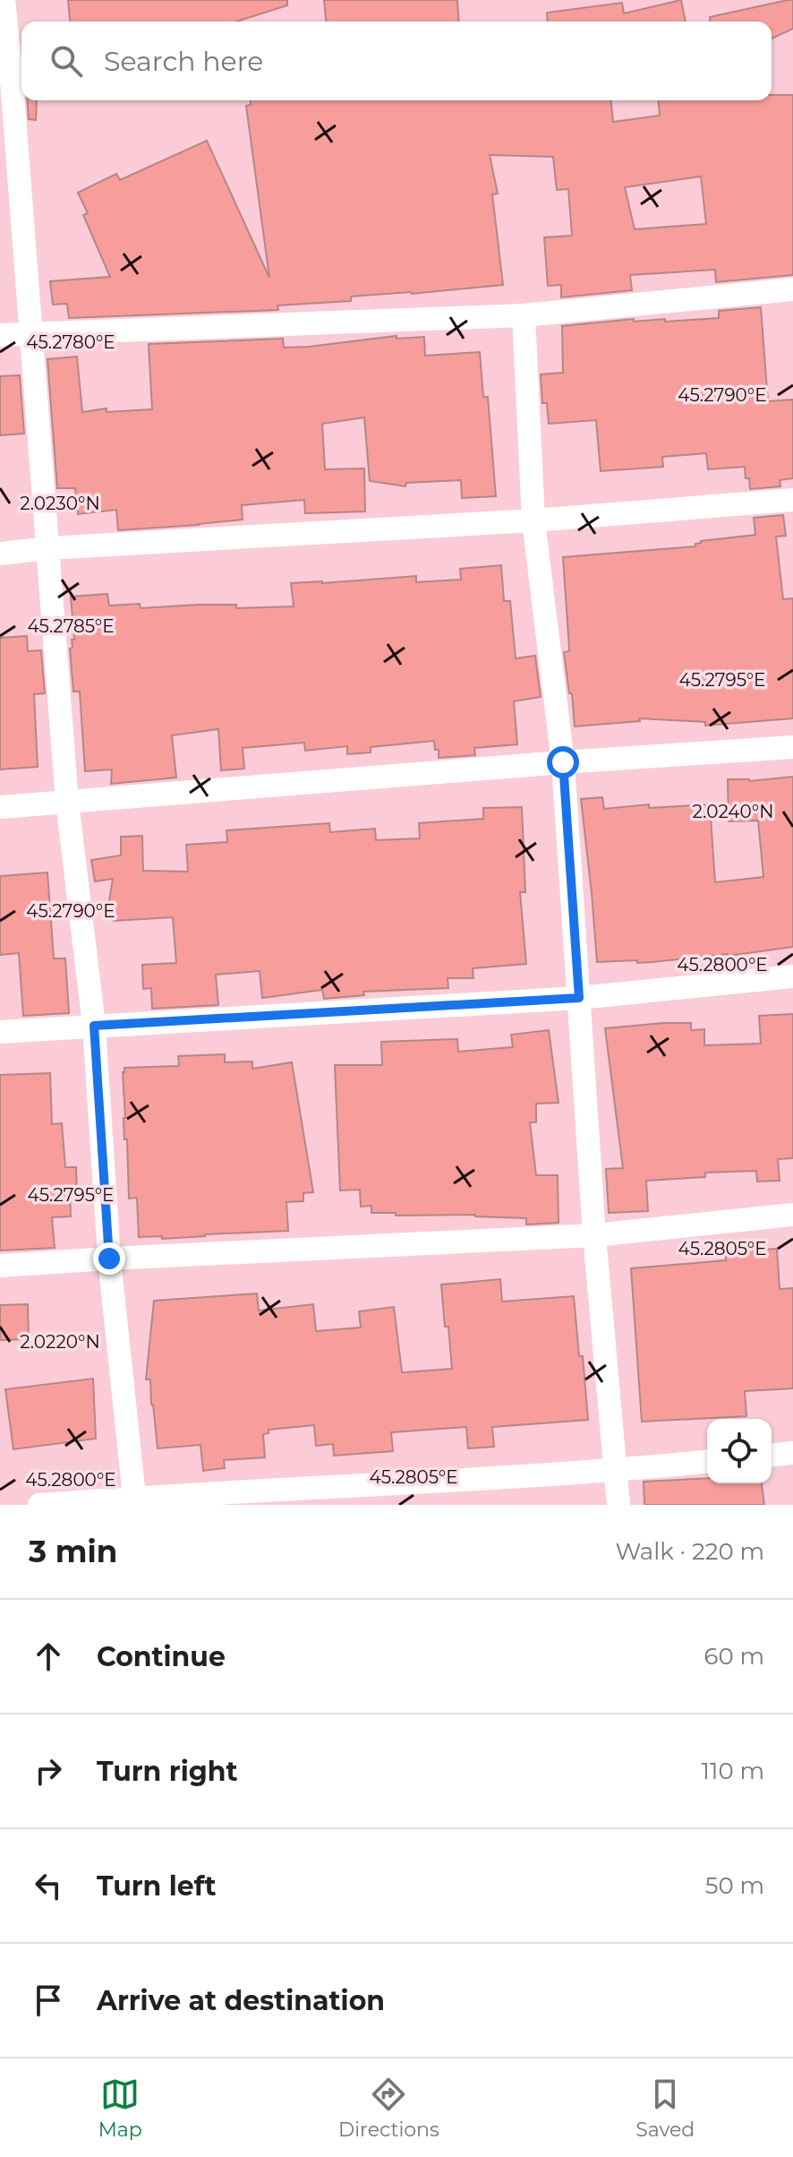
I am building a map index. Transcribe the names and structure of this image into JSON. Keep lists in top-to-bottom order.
{
  "page": {
    "search": "Search here",
    "heading": ["3 min", "Walk · 220 m"],
    "list": [
      ["Continue", "60 m"],
      ["Turn right", "110 m"],
      ["Turn left", "50 m"],
      "Arrive at destination"
    ],
    "nav": ["Map", "Directions", "Saved"]
  },
  "coordinates": [
    "45.2780°E",
    "45.2790°E",
    "2.0230°N",
    "45.2785°E",
    "45.2795°E",
    "2.0240°N",
    "45.2800°E",
    "45.2805°E",
    "2.0220°N"
  ]
}
